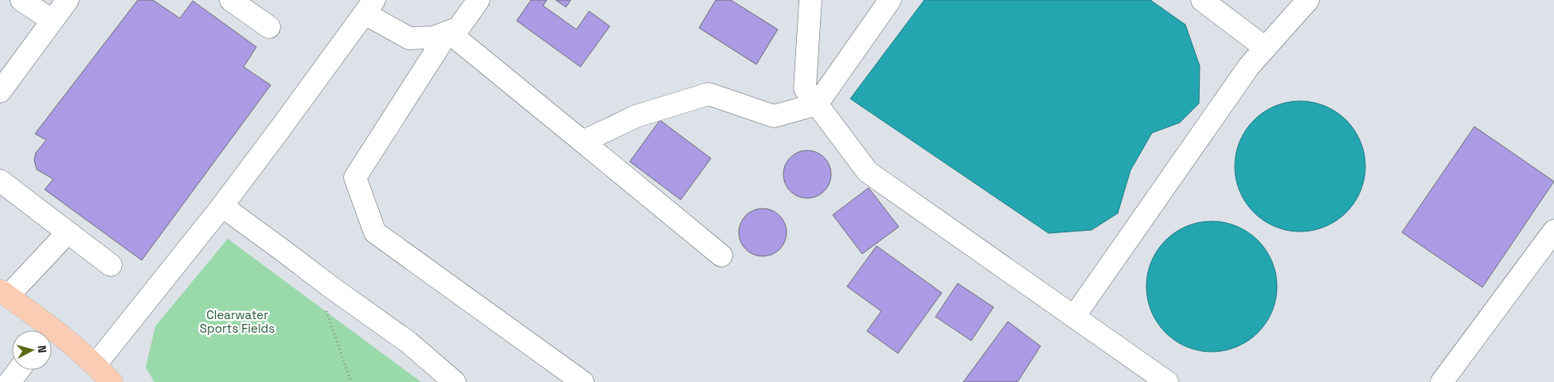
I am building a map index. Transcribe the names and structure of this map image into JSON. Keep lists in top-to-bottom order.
{
  "parks": ["Clearwater Sports Fields"],
  "north": "right"
}
